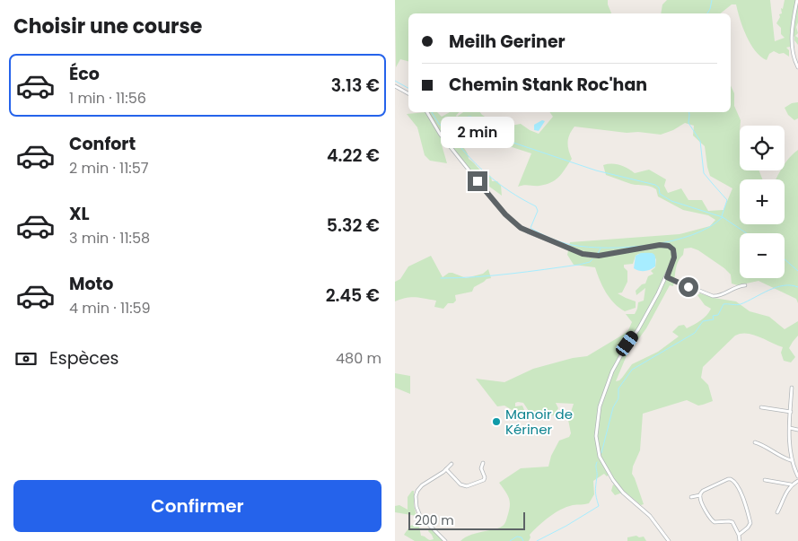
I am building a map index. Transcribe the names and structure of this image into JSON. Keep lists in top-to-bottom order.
{
  "places": ["Manoir de Kériner"],
  "scale_bar": "200 m",
  "page": {
    "heading": "Choisir une course",
    "banner": ["Meilh Geriner", "Chemin Stank Roc'han"],
    "list": [
      {
        "name": "Éco",
        "note": "1 min · 11:56",
        "value": "3.13 €"
      },
      {
        "name": "Confort",
        "note": "2 min · 11:57",
        "value": "4.22 €"
      },
      {
        "name": "XL",
        "note": "3 min · 11:58",
        "value": "5.32 €"
      },
      {
        "name": "Moto",
        "note": "4 min · 11:59",
        "value": "2.45 €"
      }
    ],
    "bubble": "2 min",
    "map_buttons": ["+", "−"],
    "pay": ["Espèces", "480 m"],
    "buttons": "Confirmer",
    "scale": "200 m"
  }
}
